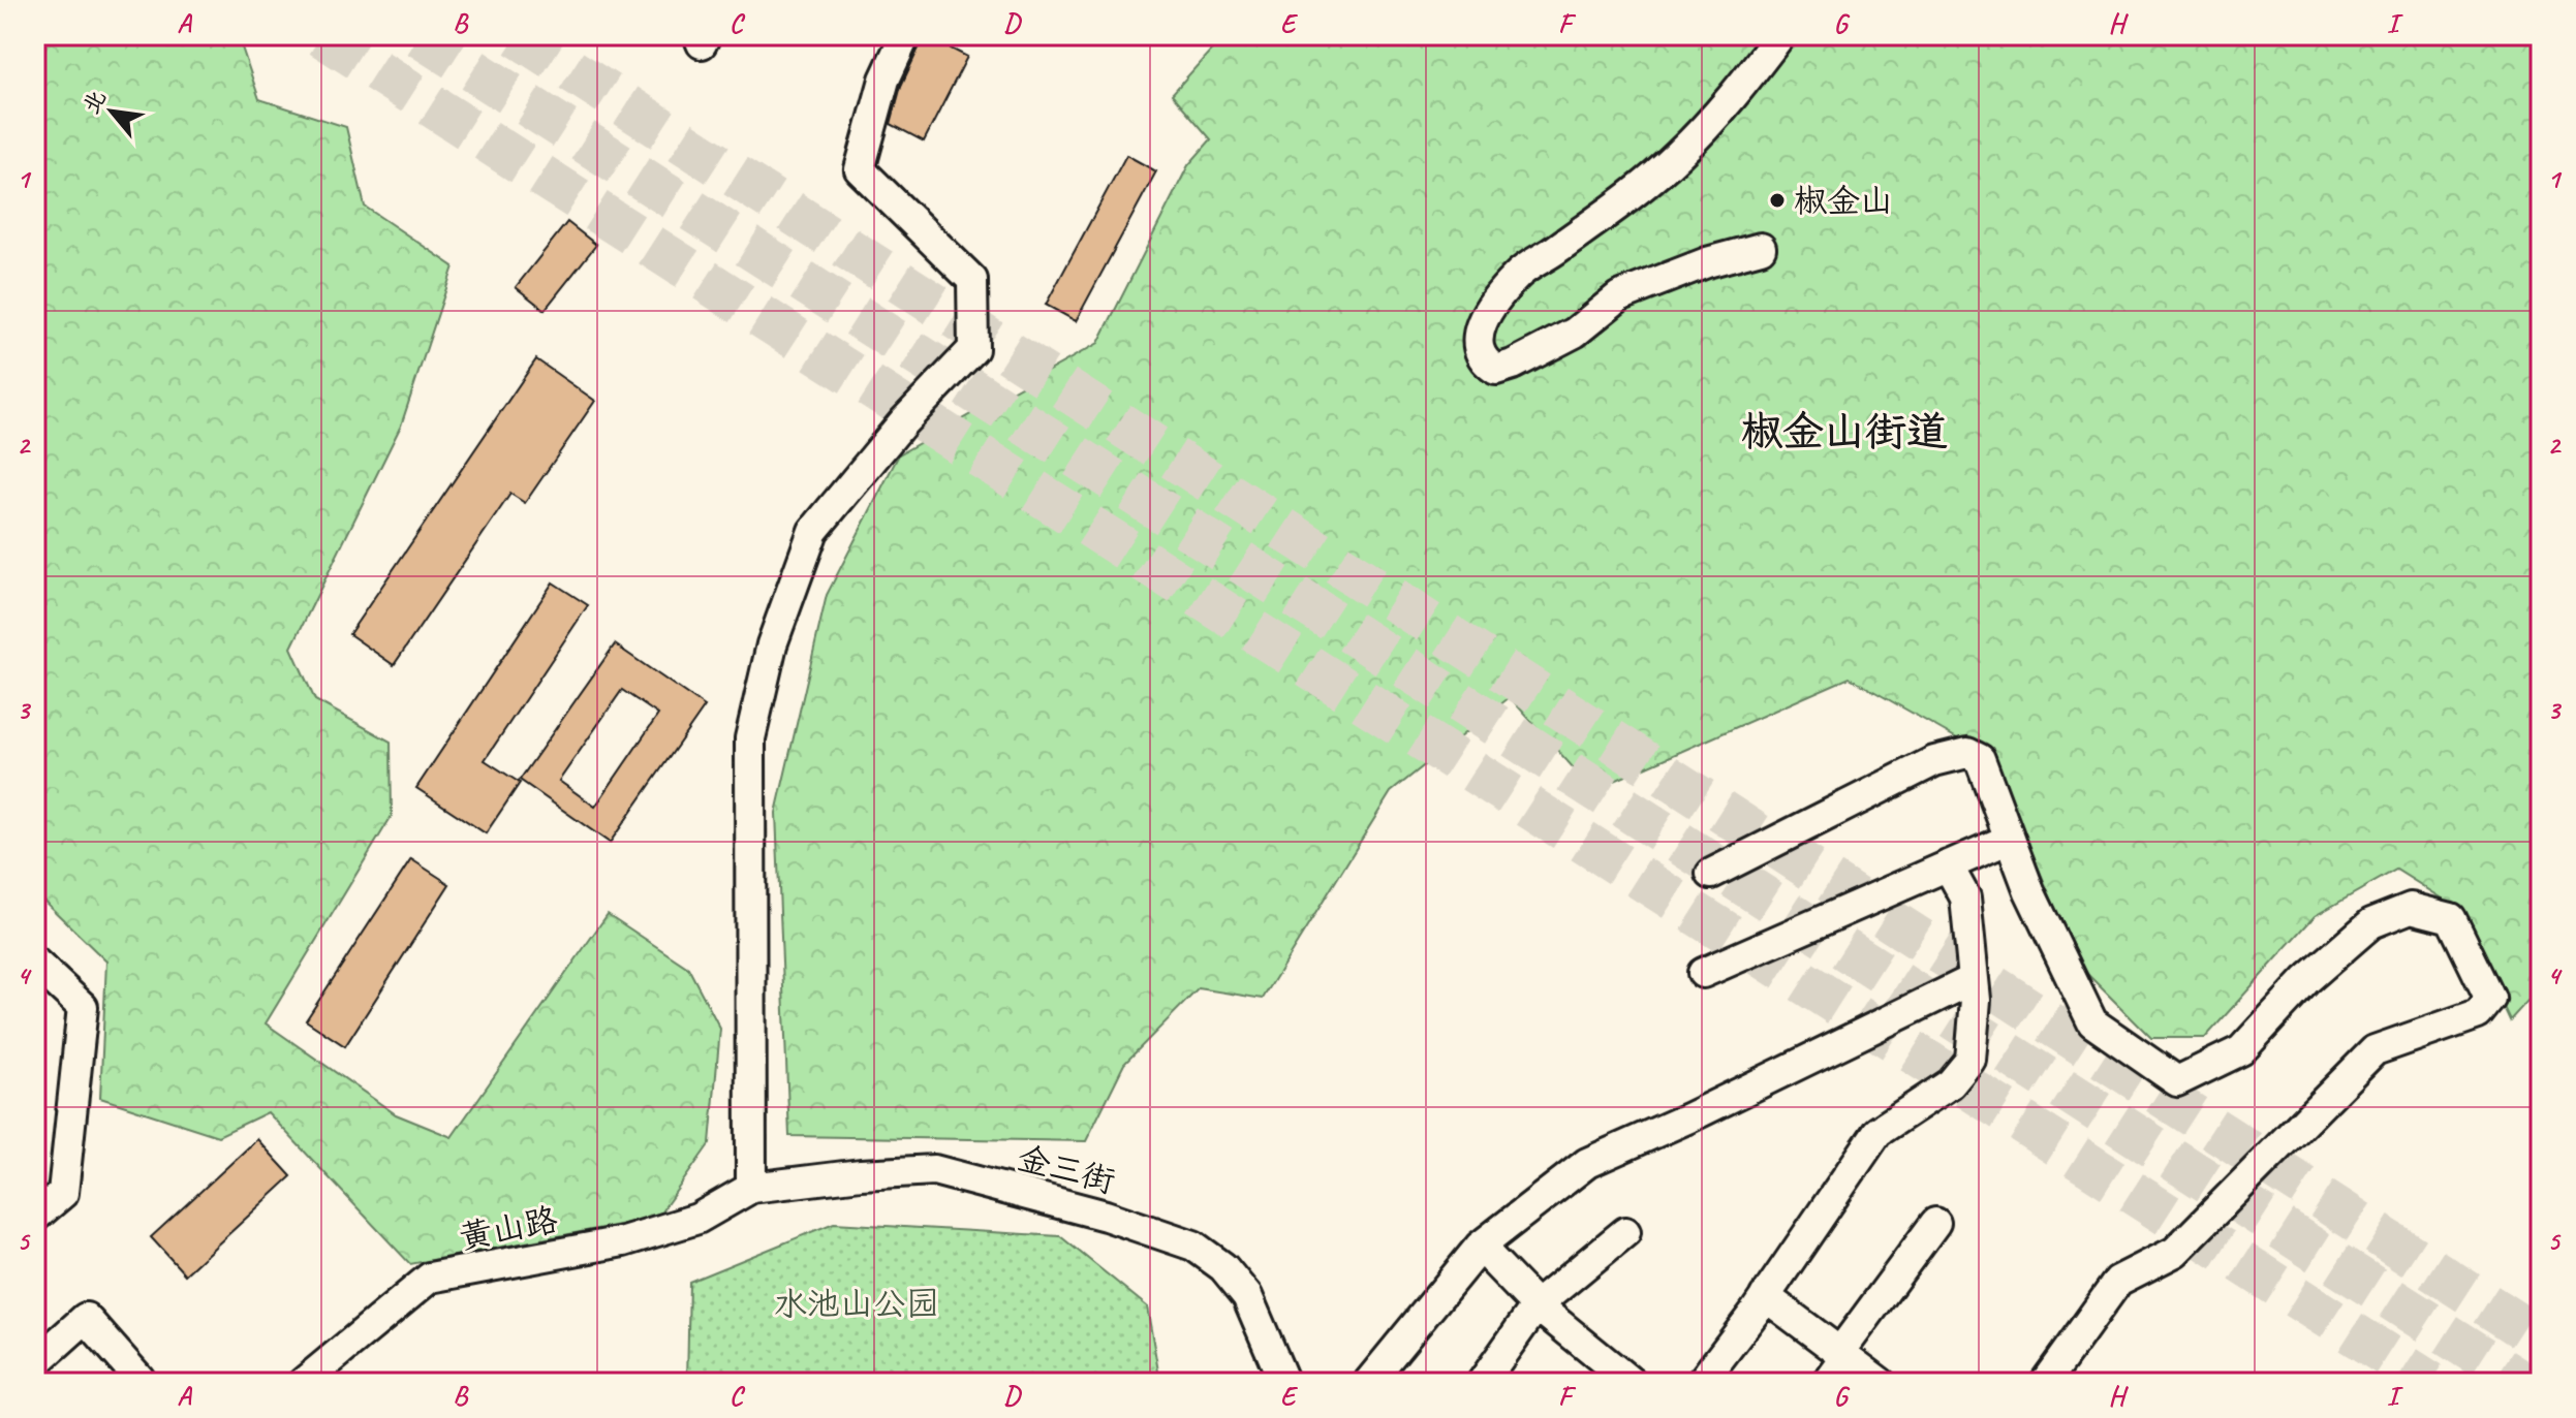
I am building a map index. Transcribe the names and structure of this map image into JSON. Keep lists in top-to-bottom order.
{
  "streets": {
    "street": ["金三街", "黄山路"]
  },
  "crossings": [
    ["金三街", "黄山路"]
  ],
  "districts": ["椒金山街道"],
  "parks": ["水池山公园"],
  "places": ["椒金山"],
  "north": "top left",
  "grid": {
    "columns": [
      "A",
      "B",
      "C",
      "D",
      "E",
      "F",
      "G",
      "H",
      "I"
    ],
    "rows": [
      "1",
      "2",
      "3",
      "4",
      "5"
    ]
  }
}
